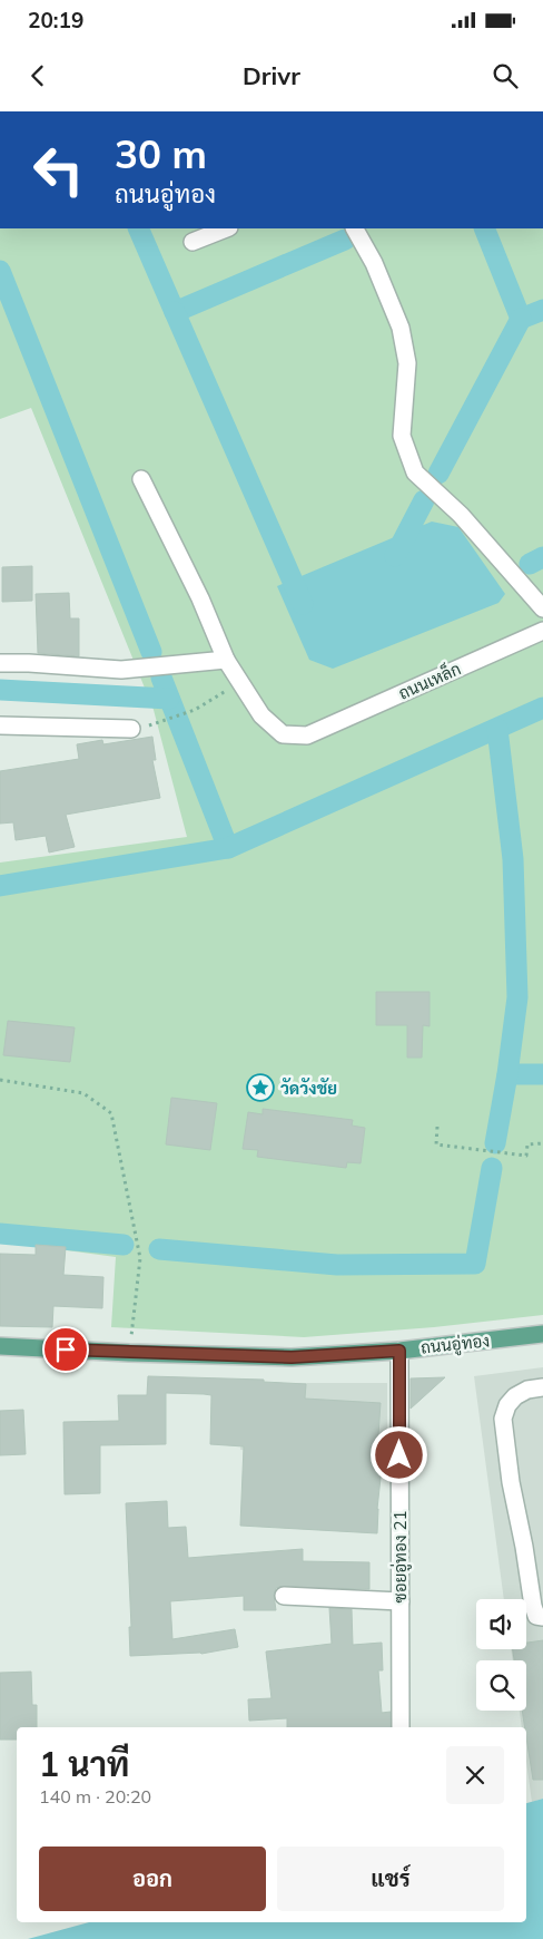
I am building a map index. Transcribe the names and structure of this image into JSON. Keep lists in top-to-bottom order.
{
  "streets": {
    "main road": ["ถนนอู่ทอง"],
    "street": ["ถนนเหล็ก", "ซอยอู่ทอง 21"]
  },
  "crossings": [
    ["ถนนอู่ทอง", "ซอยอู่ทอง 21"]
  ],
  "places": {
    "place": ["วัดวังชัย"]
  },
  "page": {
    "status": "20:19",
    "header": "Drivr",
    "turn": ["30 m", "ถนนอู่ทอง"],
    "heading": ["1 นาที", "140 m · 20:20"],
    "buttons": ["ออก", "แชร์"]
  }
}
